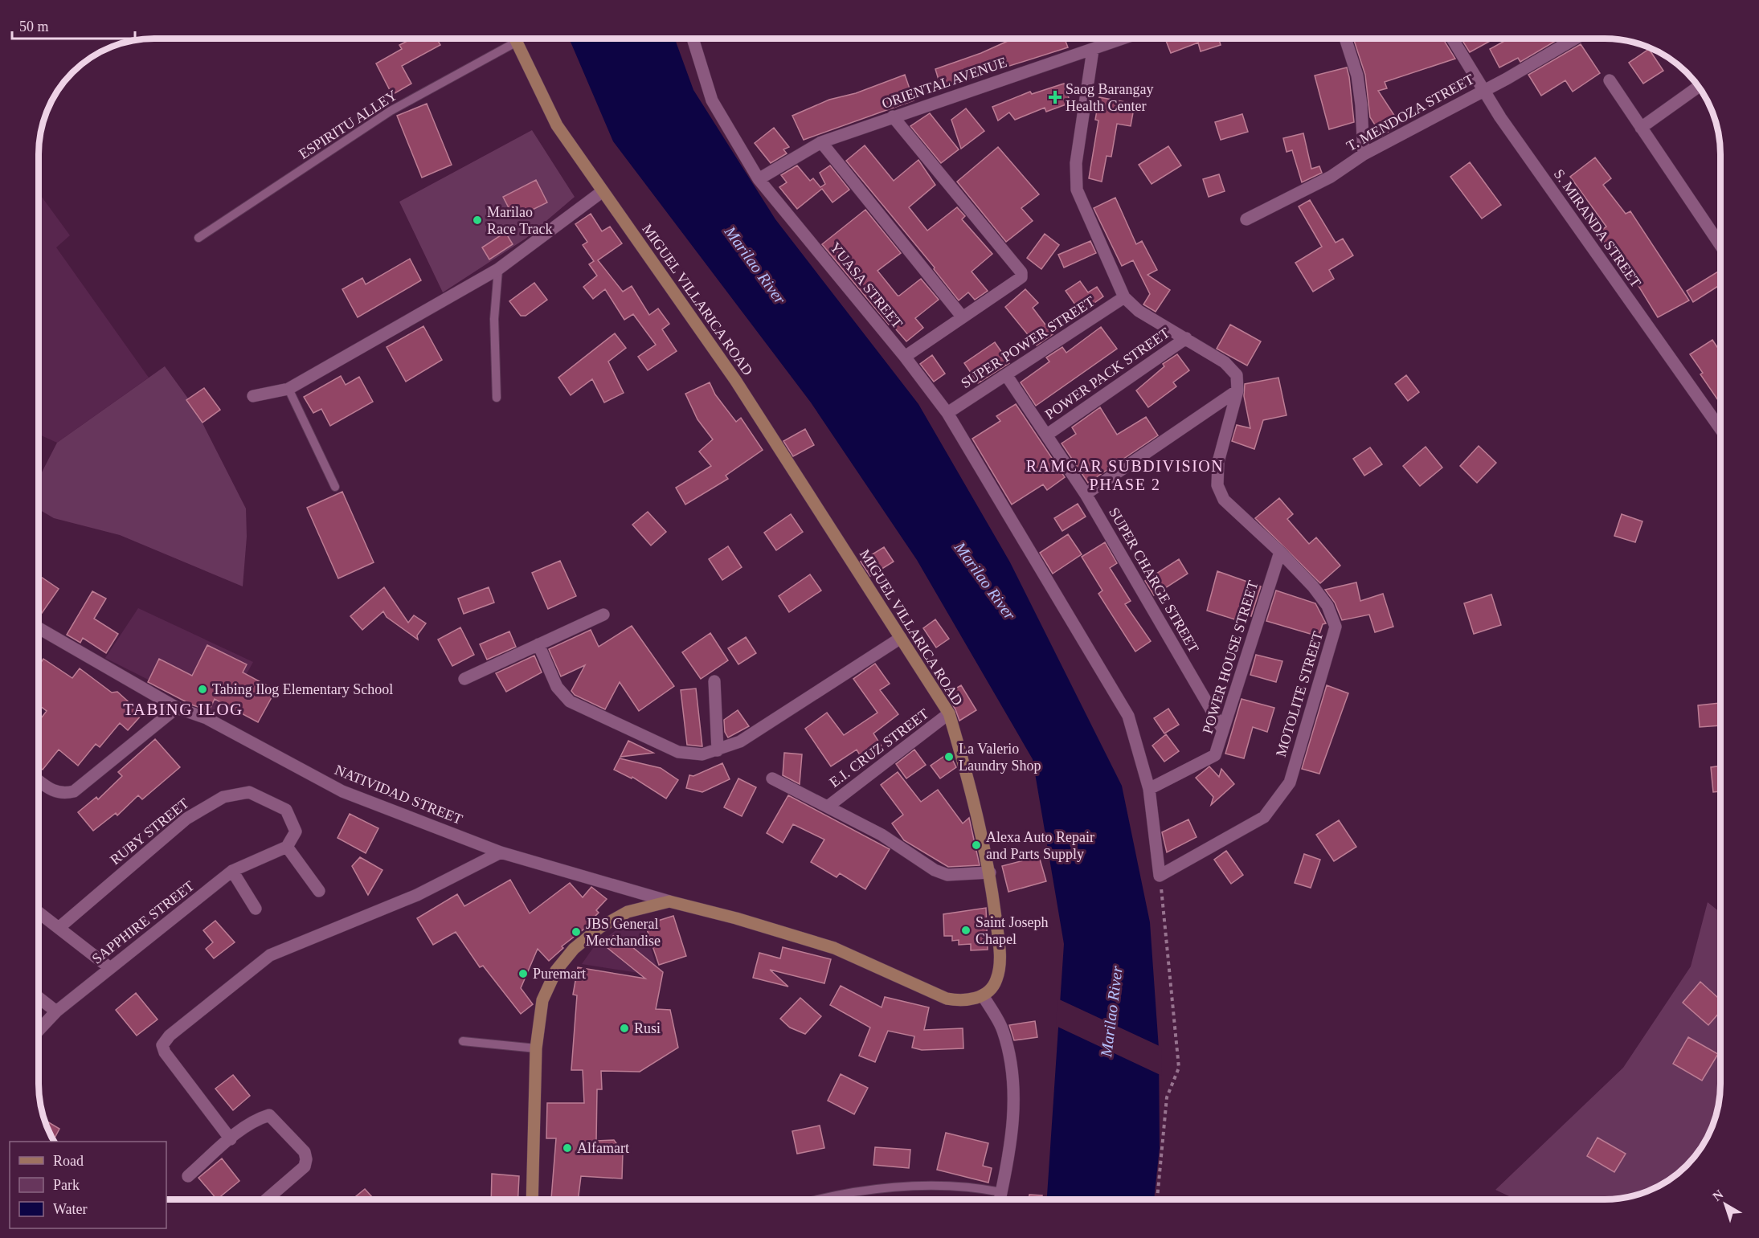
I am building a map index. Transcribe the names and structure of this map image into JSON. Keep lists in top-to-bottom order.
{
  "streets": {
    "main road": ["MIGUEL VILLARICA ROAD"],
    "street": [
      "ORIENTAL AVENUE",
      "T. MENDOZA STREET",
      "S. MIRANDA STREET",
      "YUASA STREET",
      "SUPER POWER STREET",
      "POWER PACK STREET",
      "SUPER CHARGE STREET",
      "POWER HOUSE STREET",
      "MOTOLITE STREET",
      "E.I. CRUZ STREET",
      "NATIVIDAD STREET",
      "RUBY STREET",
      "SAPPHIRE STREET"
    ],
    "lane": ["ESPIRITU ALLEY"]
  },
  "crossings": [
    ["ORIENTAL AVENUE", "YUASA STREET"],
    ["T. MENDOZA STREET", "S. MIRANDA STREET"],
    ["ESPIRITU ALLEY", "MIGUEL VILLARICA ROAD"],
    ["YUASA STREET", "SUPER POWER STREET"],
    ["YUASA STREET", "POWER HOUSE STREET"],
    ["YUASA STREET", "MOTOLITE STREET"],
    ["MIGUEL VILLARICA ROAD", "E.I. CRUZ STREET"],
    ["SUPER POWER STREET", "SUPER CHARGE STREET"],
    ["POWER PACK STREET", "SUPER CHARGE STREET"],
    ["SUPER CHARGE STREET", "POWER HOUSE STREET"],
    ["POWER HOUSE STREET", "MOTOLITE STREET"],
    ["RUBY STREET", "SAPPHIRE STREET"]
  ],
  "districts": ["RAMCAR SUBDIVISION PHASE 2", "TABING ILOG"],
  "water": ["Marilao River"],
  "places": {
    "health": ["Saog Barangay Health Center"],
    "other": [
      "Marilao Race Track",
      "Tabing Ilog Elementary School",
      "La Valerio Laundry Shop",
      "Alexa Auto Repair and Parts Supply",
      "Saint Joseph Chapel",
      "JBS General Merchandise",
      "Puremart",
      "Rusi",
      "Alfamart"
    ]
  },
  "legend": ["Road", "Park", "Water"],
  "scale_bar": "50 m",
  "north": "top left"
}
